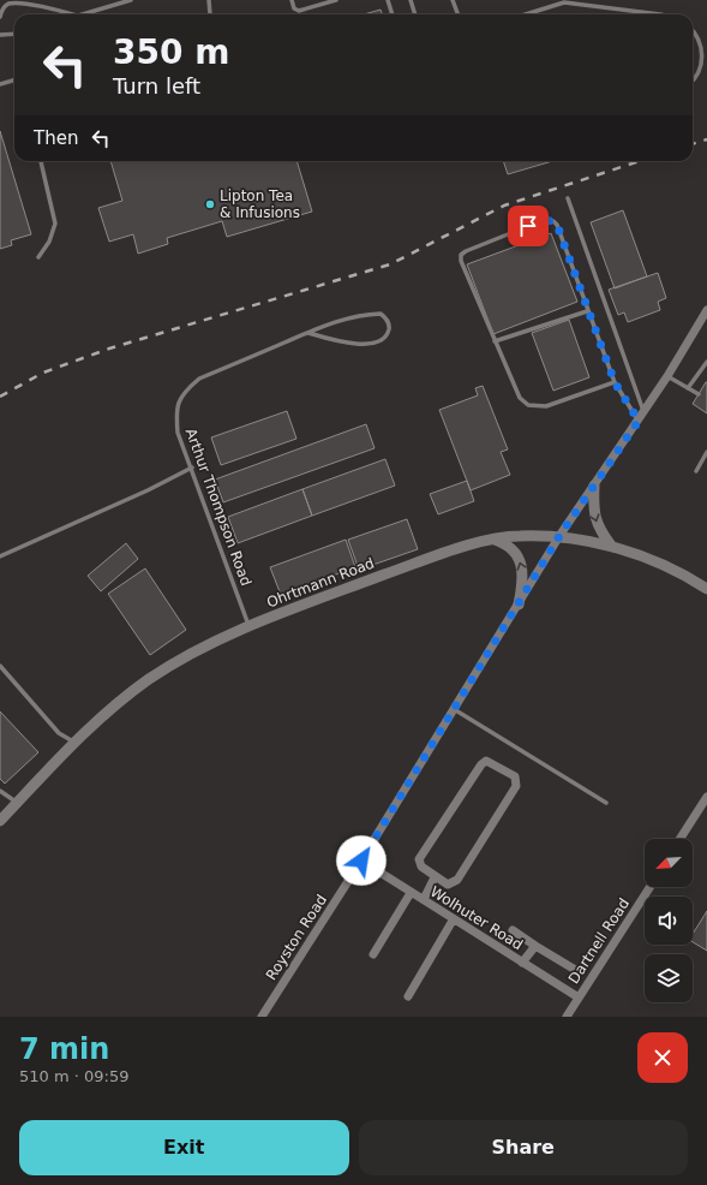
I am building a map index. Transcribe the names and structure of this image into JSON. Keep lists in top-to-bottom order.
{
  "streets": {
    "main road": ["Ohrtmann Road"],
    "street": ["Wolhuter Road", "Royston Road", "Dartnell Road"],
    "lane": ["Arthur Thompson Road"]
  },
  "crossings": [
    ["Arthur Thompson Road", "Ohrtmann Road"],
    ["Ohrtmann Road", "Royston Road"],
    ["Wolhuter Road", "Royston Road"],
    ["Wolhuter Road", "Dartnell Road"]
  ],
  "places": ["Lipton Tea & Infusions"],
  "north": "bottom left",
  "page": {
    "turn": ["350 m", "Turn left"],
    "then": "Then",
    "heading": ["7 min", "510 m · 09:59"],
    "buttons": ["Exit", "Share"]
  }
}
